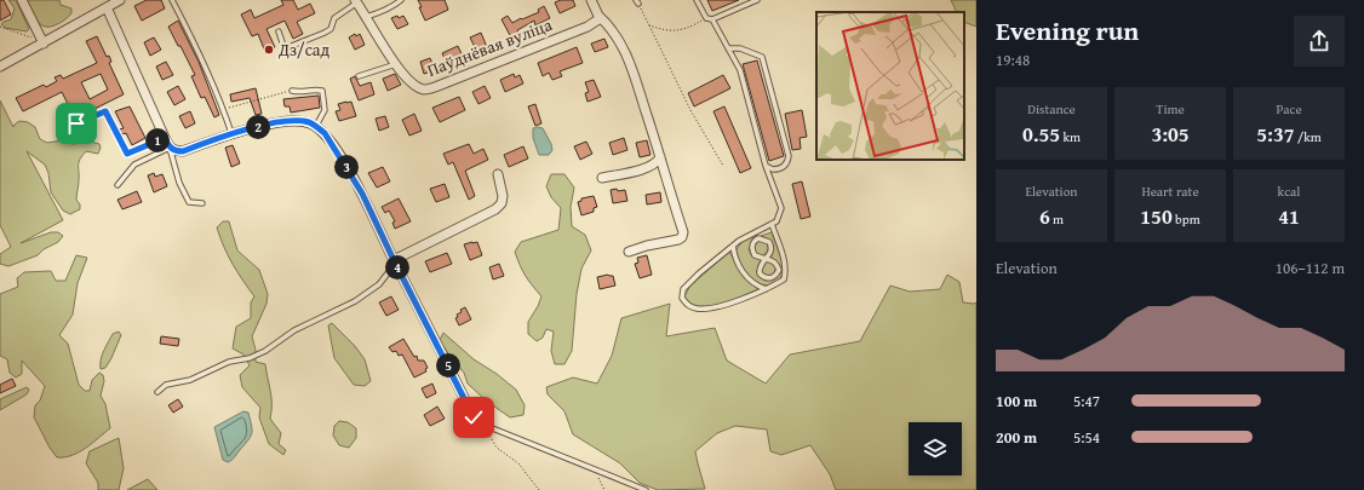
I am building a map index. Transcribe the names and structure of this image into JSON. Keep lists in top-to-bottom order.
{
  "streets": {
    "street": ["Паўднёвая вуліца"]
  },
  "places": ["Дз/сад"],
  "page": {
    "heading": ["Evening run", "19:48"],
    "stats": [
      ["Distance", "0.55 km"],
      ["Time", "3:05"],
      ["Pace", "5:37 /km"],
      ["Elevation", "6 m"],
      ["Heart rate", "150 bpm"],
      ["kcal", "41"]
    ],
    "pins": [
      "2",
      "1",
      "3",
      "4",
      "5"
    ],
    "chart": ["Elevation", "106–112 m"],
    "list": [
      {
        "name": "100 m",
        "note": "5:47"
      },
      {
        "name": "200 m",
        "note": "5:54"
      }
    ]
  }
}
